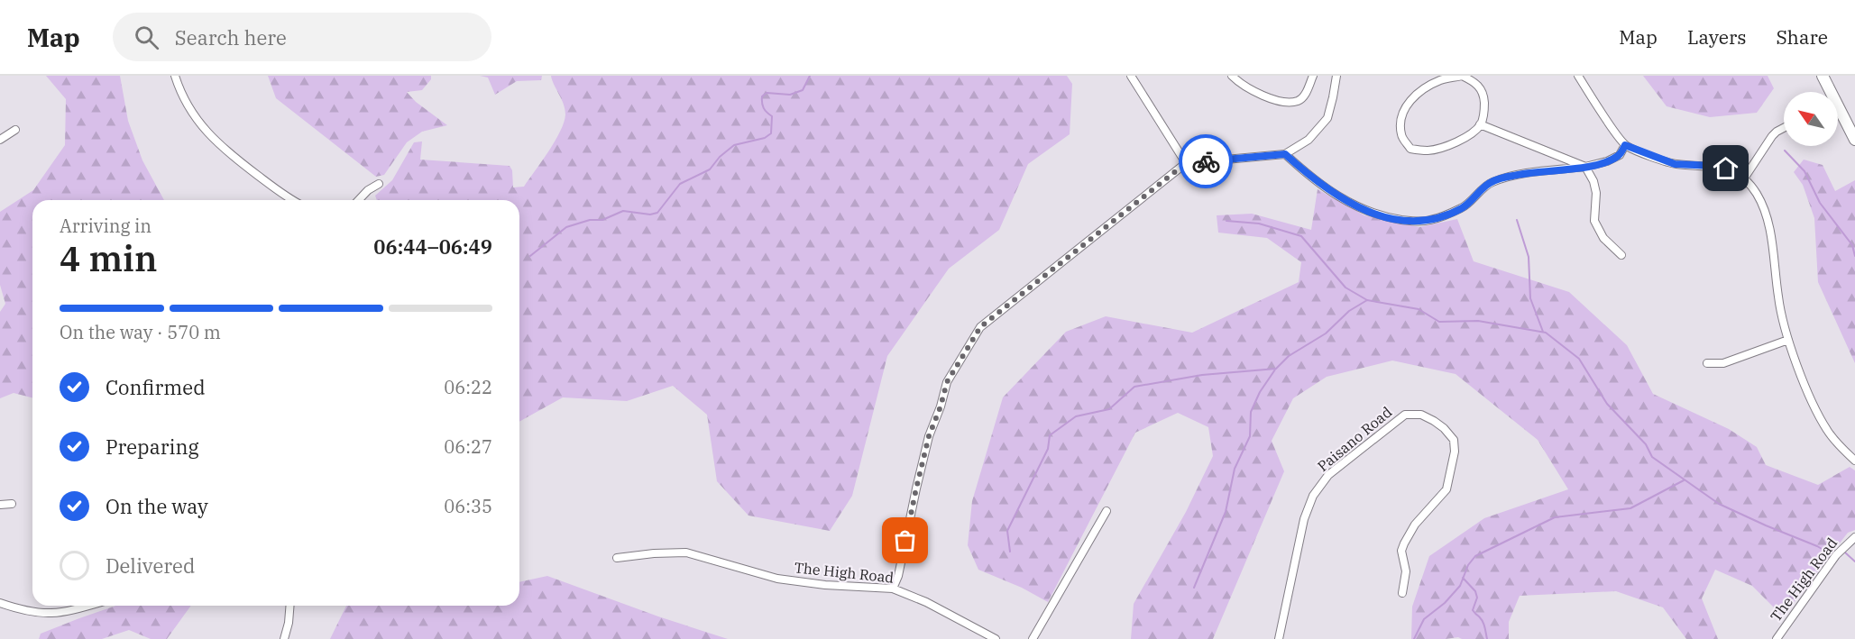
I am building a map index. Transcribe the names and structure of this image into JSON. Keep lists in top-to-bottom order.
{
  "streets": {
    "street": ["Paisano Road", "The High Road"]
  },
  "north": "top left",
  "page": {
    "header": "Map",
    "search": "Search here",
    "nav": ["Map", "Layers", "Share"],
    "heading": ["4 min", "Arriving in", "06:44–06:49"],
    "bar": "On the way · 570 m",
    "list": [
      ["Confirmed", "06:22"],
      ["Preparing", "06:27"],
      ["On the way", "06:35"],
      "Delivered"
    ]
  }
}
